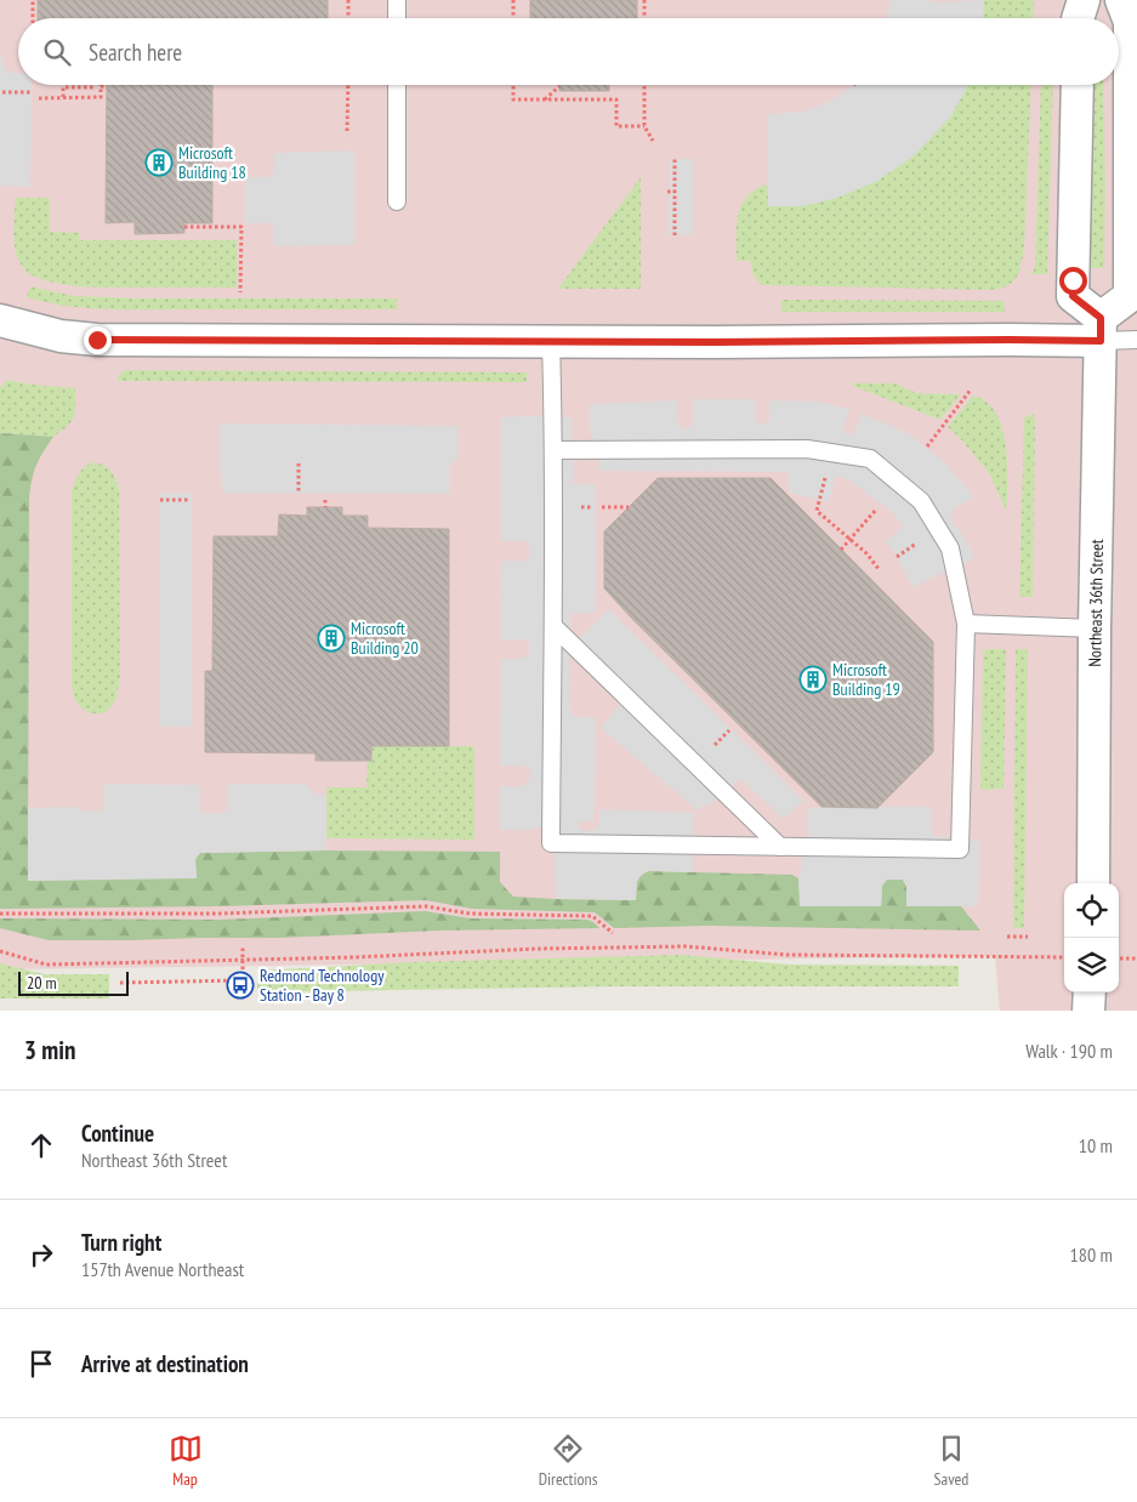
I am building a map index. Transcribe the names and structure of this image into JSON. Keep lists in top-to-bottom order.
{
  "streets": {
    "street": ["Northeast 36th Street"]
  },
  "places": {
    "building": ["Microsoft Building 18", "Microsoft Building 20", "Microsoft Building 19"],
    "bus stop": ["Redmond Technology Station - Bay 8"]
  },
  "scale_bar": "20 m",
  "page": {
    "search": "Search here",
    "scale": "20 m",
    "heading": ["3 min", "Walk · 190 m"],
    "list": [
      ["Continue", "Northeast 36th Street", "10 m"],
      ["Turn right", "157th Avenue Northeast", "180 m"],
      "Arrive at destination"
    ],
    "nav": ["Map", "Directions", "Saved"]
  }
}
